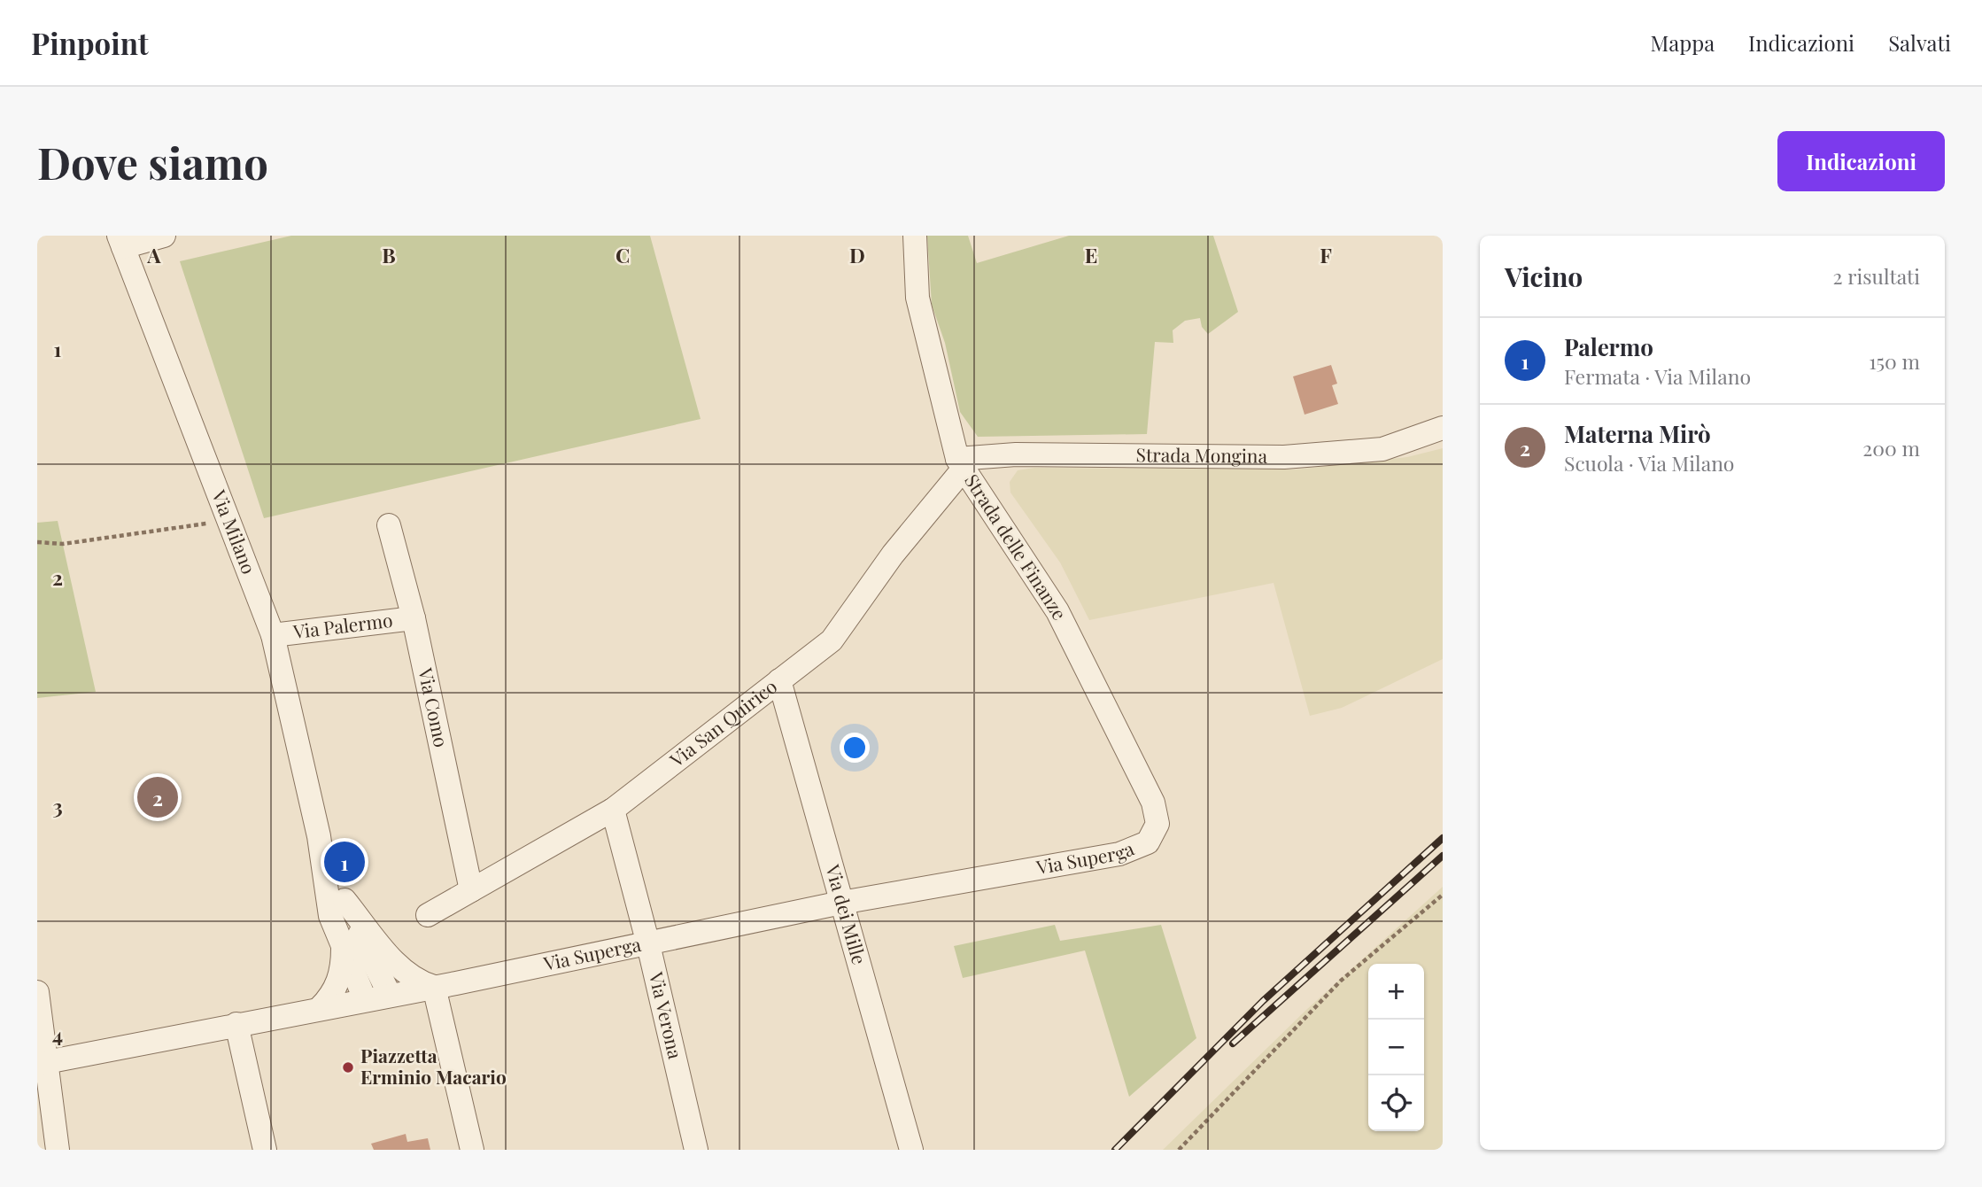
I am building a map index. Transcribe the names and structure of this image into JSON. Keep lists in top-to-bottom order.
{
  "streets": {
    "street": [
      "Strada Mongina",
      "Via Milano",
      "Strada delle Finanze",
      "Via Palermo",
      "Via Como",
      "Via San Quirico",
      "Via Superga",
      "Via dei Mille",
      "Via Verona"
    ]
  },
  "crossings": [
    ["Strada Mongina", "Strada delle Finanze"],
    ["Strada Mongina", "Via San Quirico"],
    ["Via Milano", "Via Palermo"],
    ["Via Milano", "Via Superga"],
    ["Strada delle Finanze", "Via San Quirico"],
    ["Strada delle Finanze", "Via Superga"],
    ["Via Palermo", "Via Como"],
    ["Via Como", "Via San Quirico"],
    ["Via San Quirico", "Via dei Mille"],
    ["Via San Quirico", "Via Verona"],
    ["Via Superga", "Via dei Mille"],
    ["Via Superga", "Via Verona"]
  ],
  "places": ["Piazzetta Erminio Macario"],
  "page": {
    "header": "Pinpoint",
    "nav": ["Mappa", "Indicazioni", "Salvati"],
    "buttons": "Indicazioni",
    "title": "Dove siamo",
    "heading": ["Vicino", "2 risultati"],
    "list": [
      {
        "mark": "1",
        "name": "Palermo",
        "note": "Fermata · Via Milano",
        "value": "150 m"
      },
      {
        "mark": "2",
        "name": "Materna Mirò",
        "note": "Scuola · Via Milano",
        "value": "200 m"
      }
    ],
    "pins": ["2", "1"],
    "map_buttons": ["+", "−"]
  },
  "grid": {
    "columns": [
      "A",
      "B",
      "C",
      "D",
      "E",
      "F"
    ],
    "rows": [
      "1",
      "2",
      "3",
      "4"
    ]
  }
}
